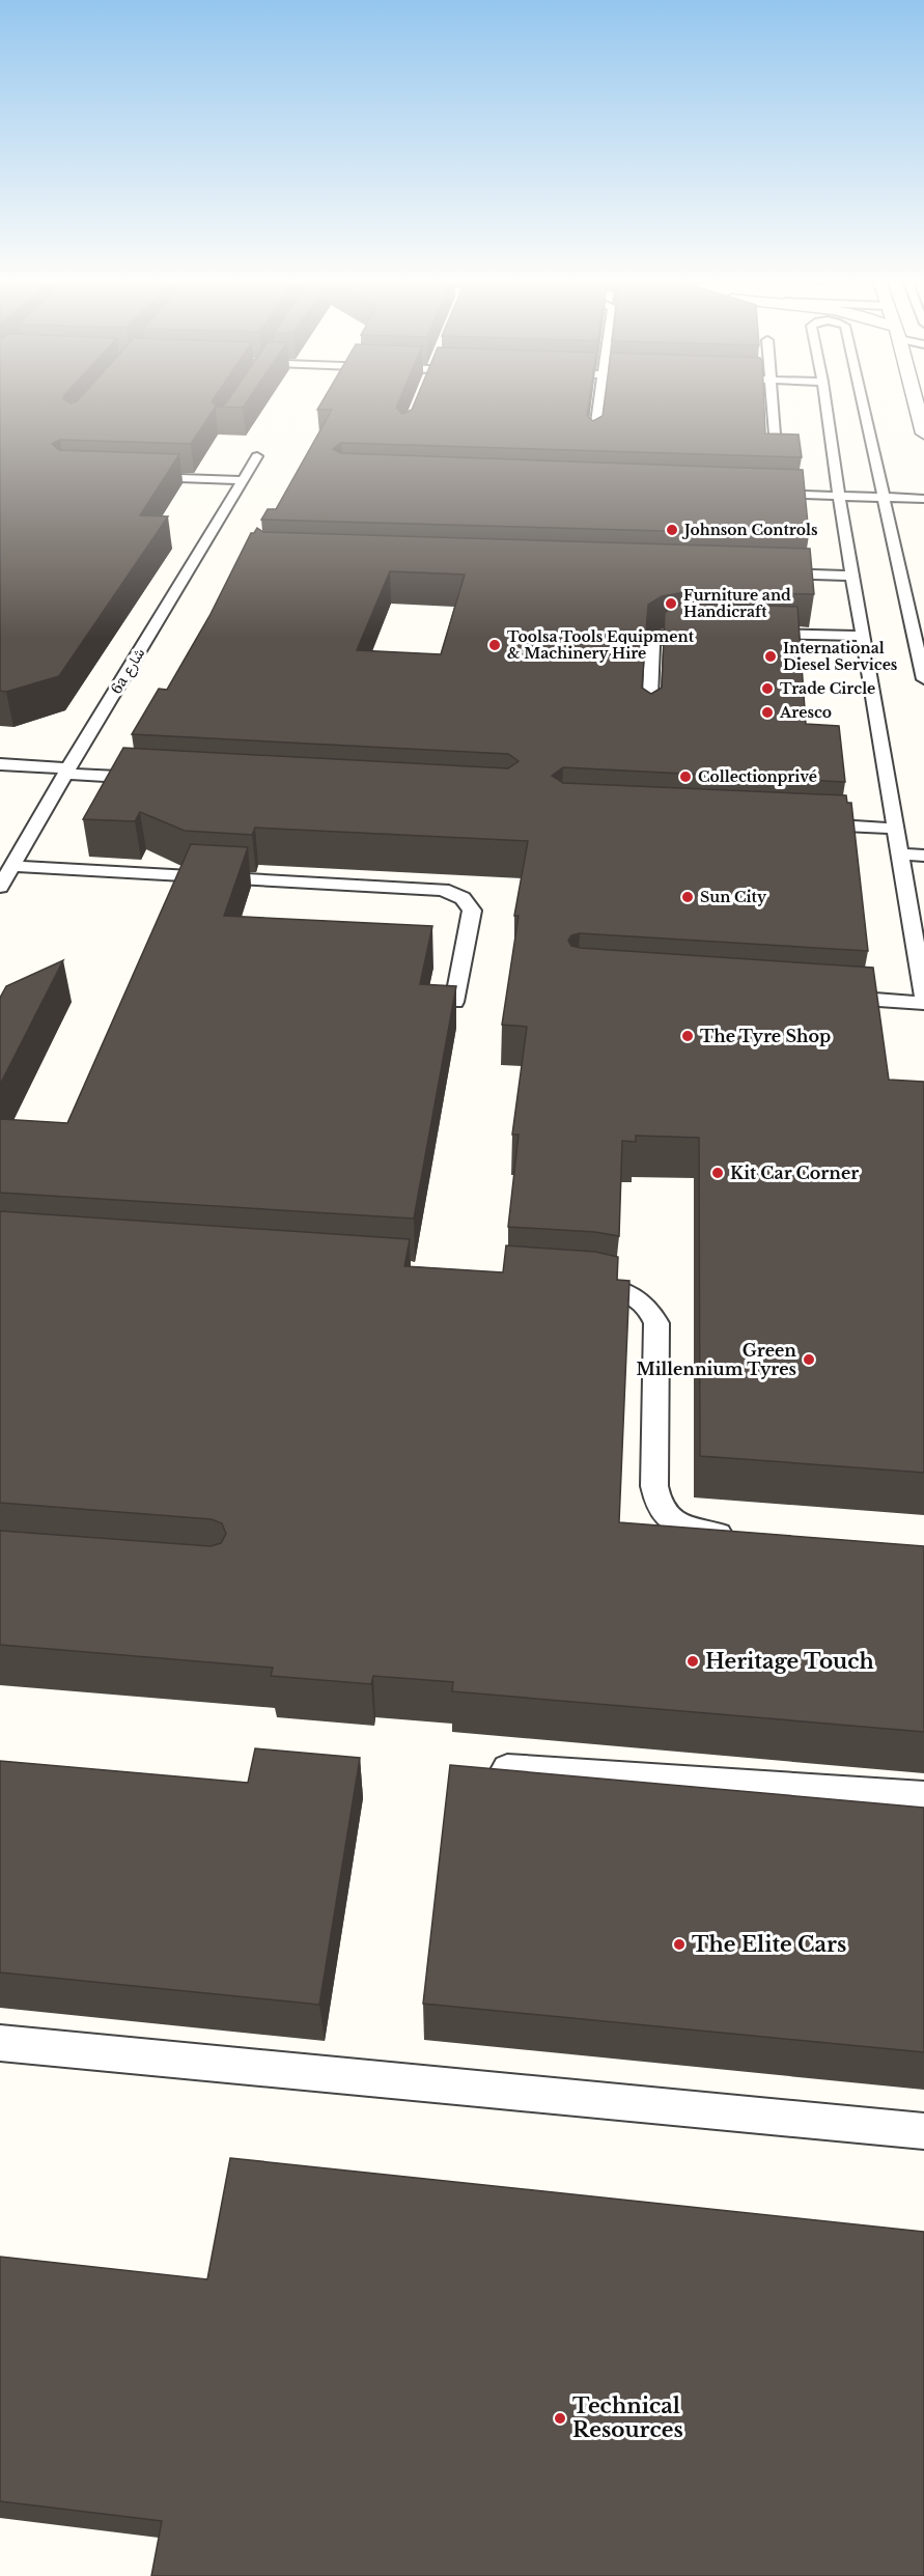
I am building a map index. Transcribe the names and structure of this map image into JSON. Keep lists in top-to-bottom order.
{
  "streets": {
    "lane": ["6a شارع"]
  },
  "places": [
    "Johnson Controls",
    "Furniture and Handicraft",
    "Toolsa Tools Equipment & Machinery Hire",
    "International Diesel Services",
    "Trade Circle",
    "Aresco",
    "Collectionprivé",
    "Sun City",
    "The Tyre Shop",
    "Kit Car Corner",
    "Green Millennium Tyres",
    "Heritage Touch",
    "The Elite Cars",
    "Technical Resources"
  ]
}
